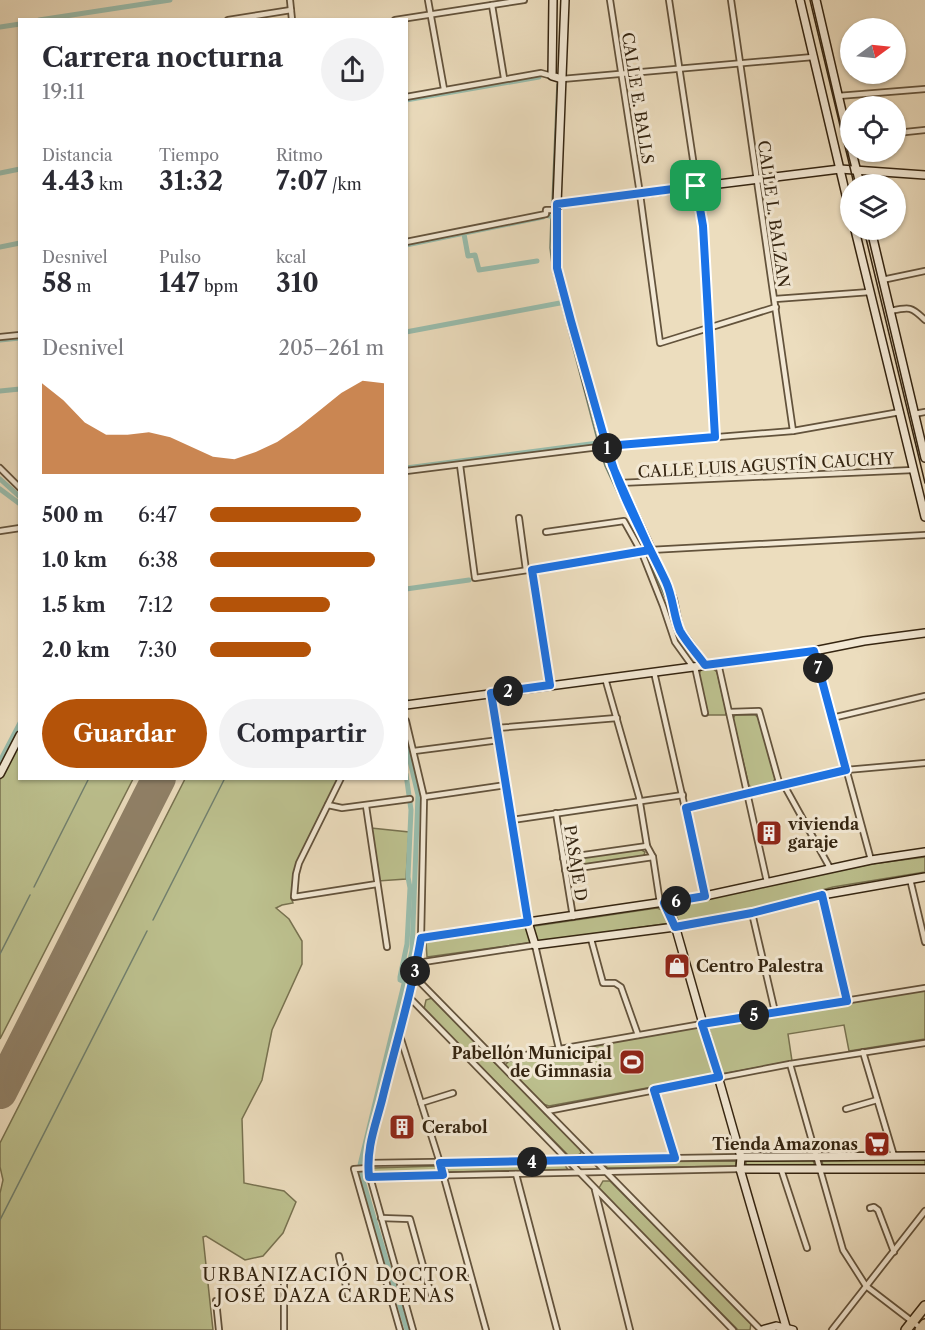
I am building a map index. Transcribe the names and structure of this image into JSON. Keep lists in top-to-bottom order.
{
  "streets": {
    "street": [
      "CALLE E. BALLS",
      "CALLE L. BALZAN",
      "CALLE LUIS AGUSTÍN CAUCHY",
      "PASAJE D"
    ]
  },
  "districts": ["URBANIZACIÓN DOCTOR JOSÉ DAZA CARDENAS"],
  "places": {
    "building": ["vivienda garaje", "Cerabol"],
    "shop": ["Centro Palestra"],
    "sports": ["Pabellón Municipal de Gimnasia"],
    "supermarket": ["Tienda Amazonas"]
  },
  "north": "right",
  "page": {
    "heading": ["Carrera nocturna", "19:11"],
    "stats": [
      ["Distancia", "4.43 km"],
      ["Tiempo", "31:32"],
      ["Ritmo", "7:07 /km"],
      ["Desnivel", "58 m"],
      ["Pulso", "147 bpm"],
      ["kcal", "310"]
    ],
    "chart": ["Desnivel", "205–261 m"],
    "pins": [
      "1",
      "7",
      "2",
      "6",
      "3",
      "5",
      "4"
    ],
    "list": [
      {
        "name": "500 m",
        "note": "6:47"
      },
      {
        "name": "1.0 km",
        "note": "6:38"
      },
      {
        "name": "1.5 km",
        "note": "7:12"
      },
      {
        "name": "2.0 km",
        "note": "7:30"
      }
    ],
    "buttons": ["Guardar", "Compartir"]
  }
}
